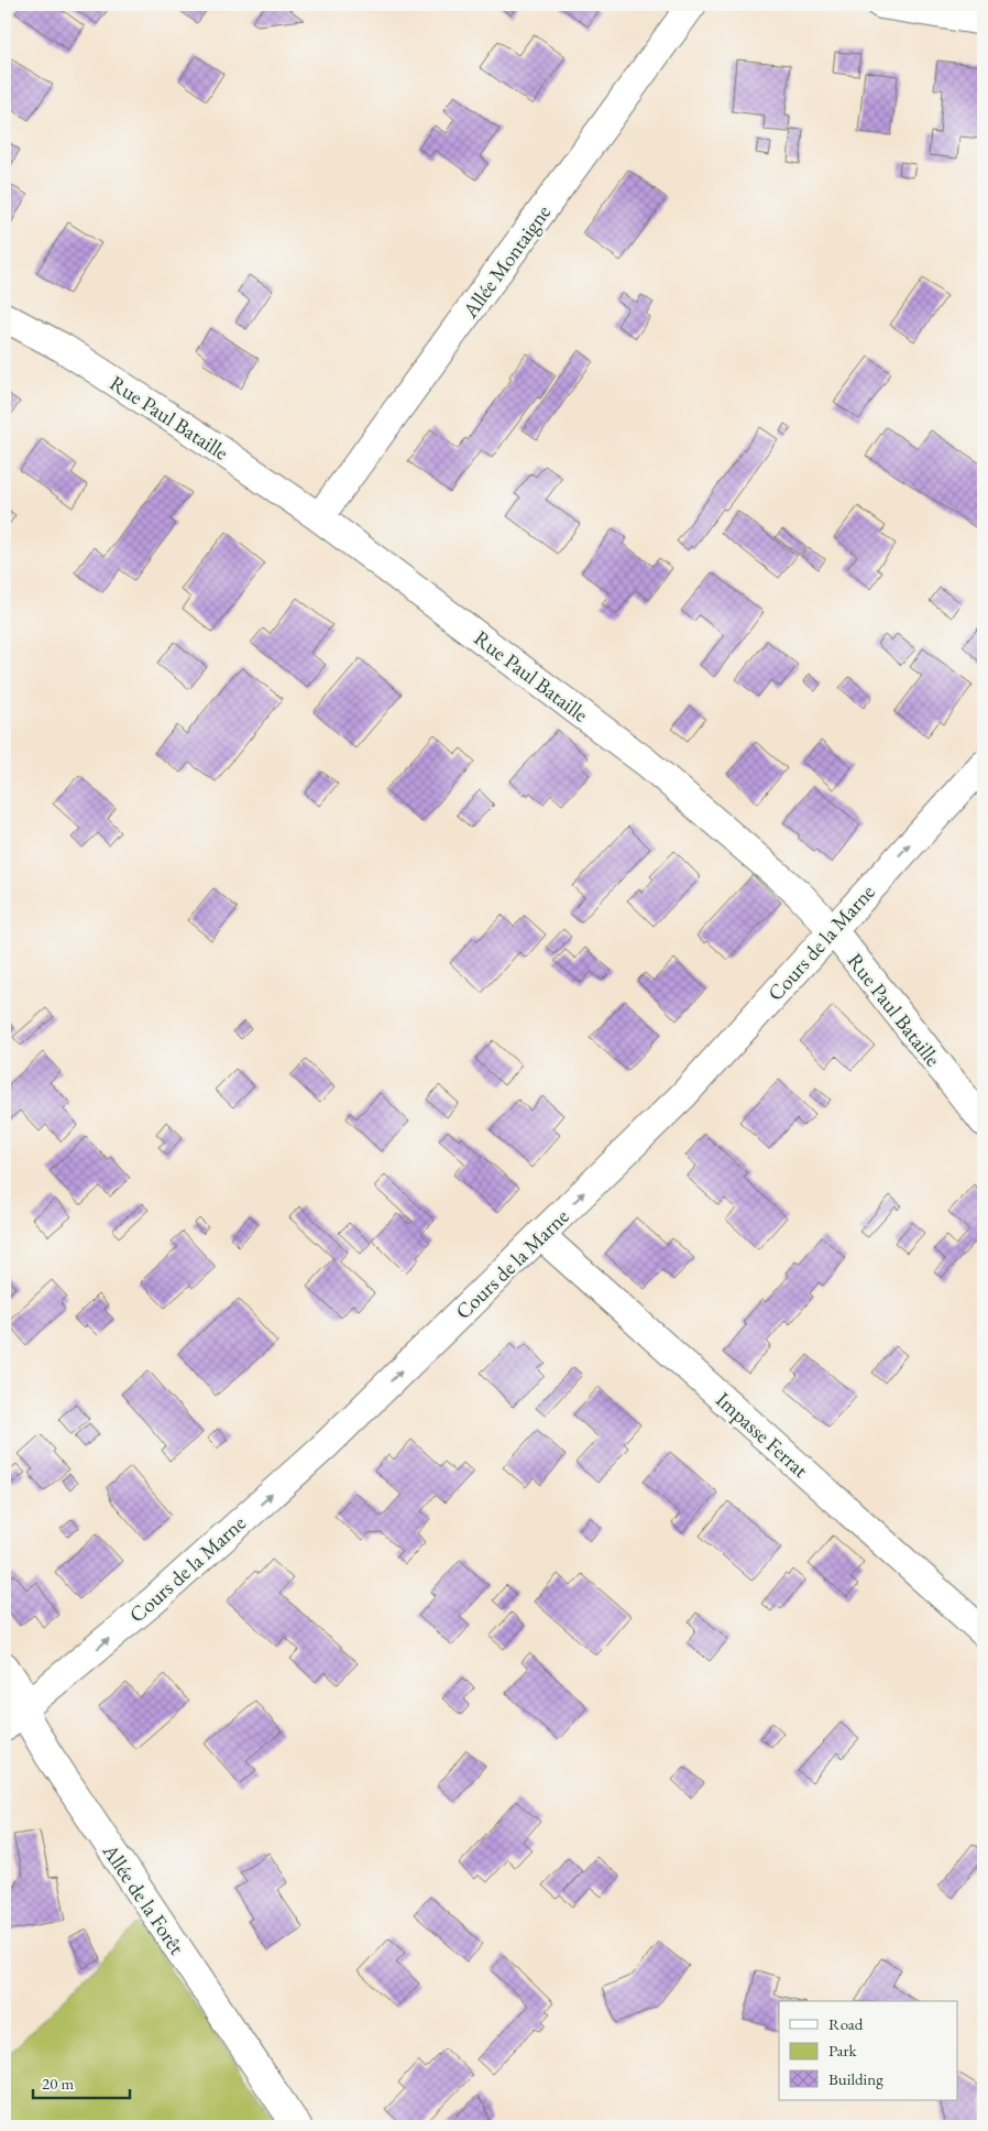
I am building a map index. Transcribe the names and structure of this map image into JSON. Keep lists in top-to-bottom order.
{
  "streets": {
    "street": [
      "Allée Montaigne",
      "Rue Paul Bataille",
      "Cours de la Marne",
      "Impasse Ferrat",
      "Allée de la Forêt"
    ]
  },
  "crossings": [
    ["Allée Montaigne", "Rue Paul Bataille"],
    ["Rue Paul Bataille", "Cours de la Marne"],
    ["Cours de la Marne", "Impasse Ferrat"],
    ["Cours de la Marne", "Allée de la Forêt"]
  ],
  "one_way": ["Cours de la Marne"],
  "legend": ["Road", "Park", "Building"],
  "scale_bar": "20 m"
}
